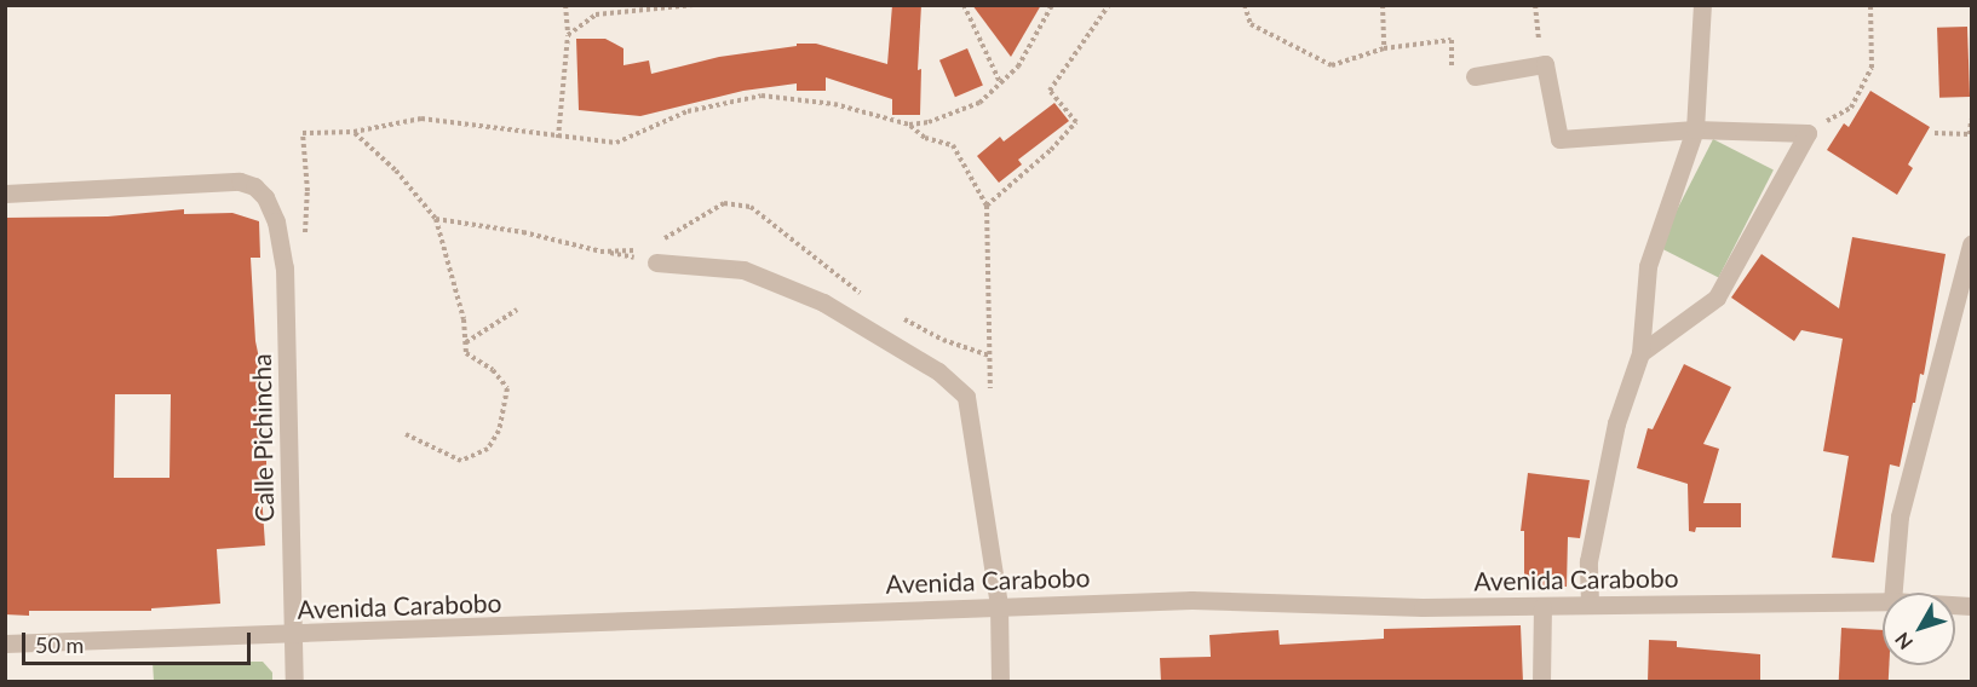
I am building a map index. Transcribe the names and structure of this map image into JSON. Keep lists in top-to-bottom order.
{
  "streets": {
    "street": ["Calle Pichincha", "Avenida Carabobo"]
  },
  "crossings": [
    ["Calle Pichincha", "Avenida Carabobo"]
  ],
  "scale_bar": "50 m",
  "north": "bottom left"
}
